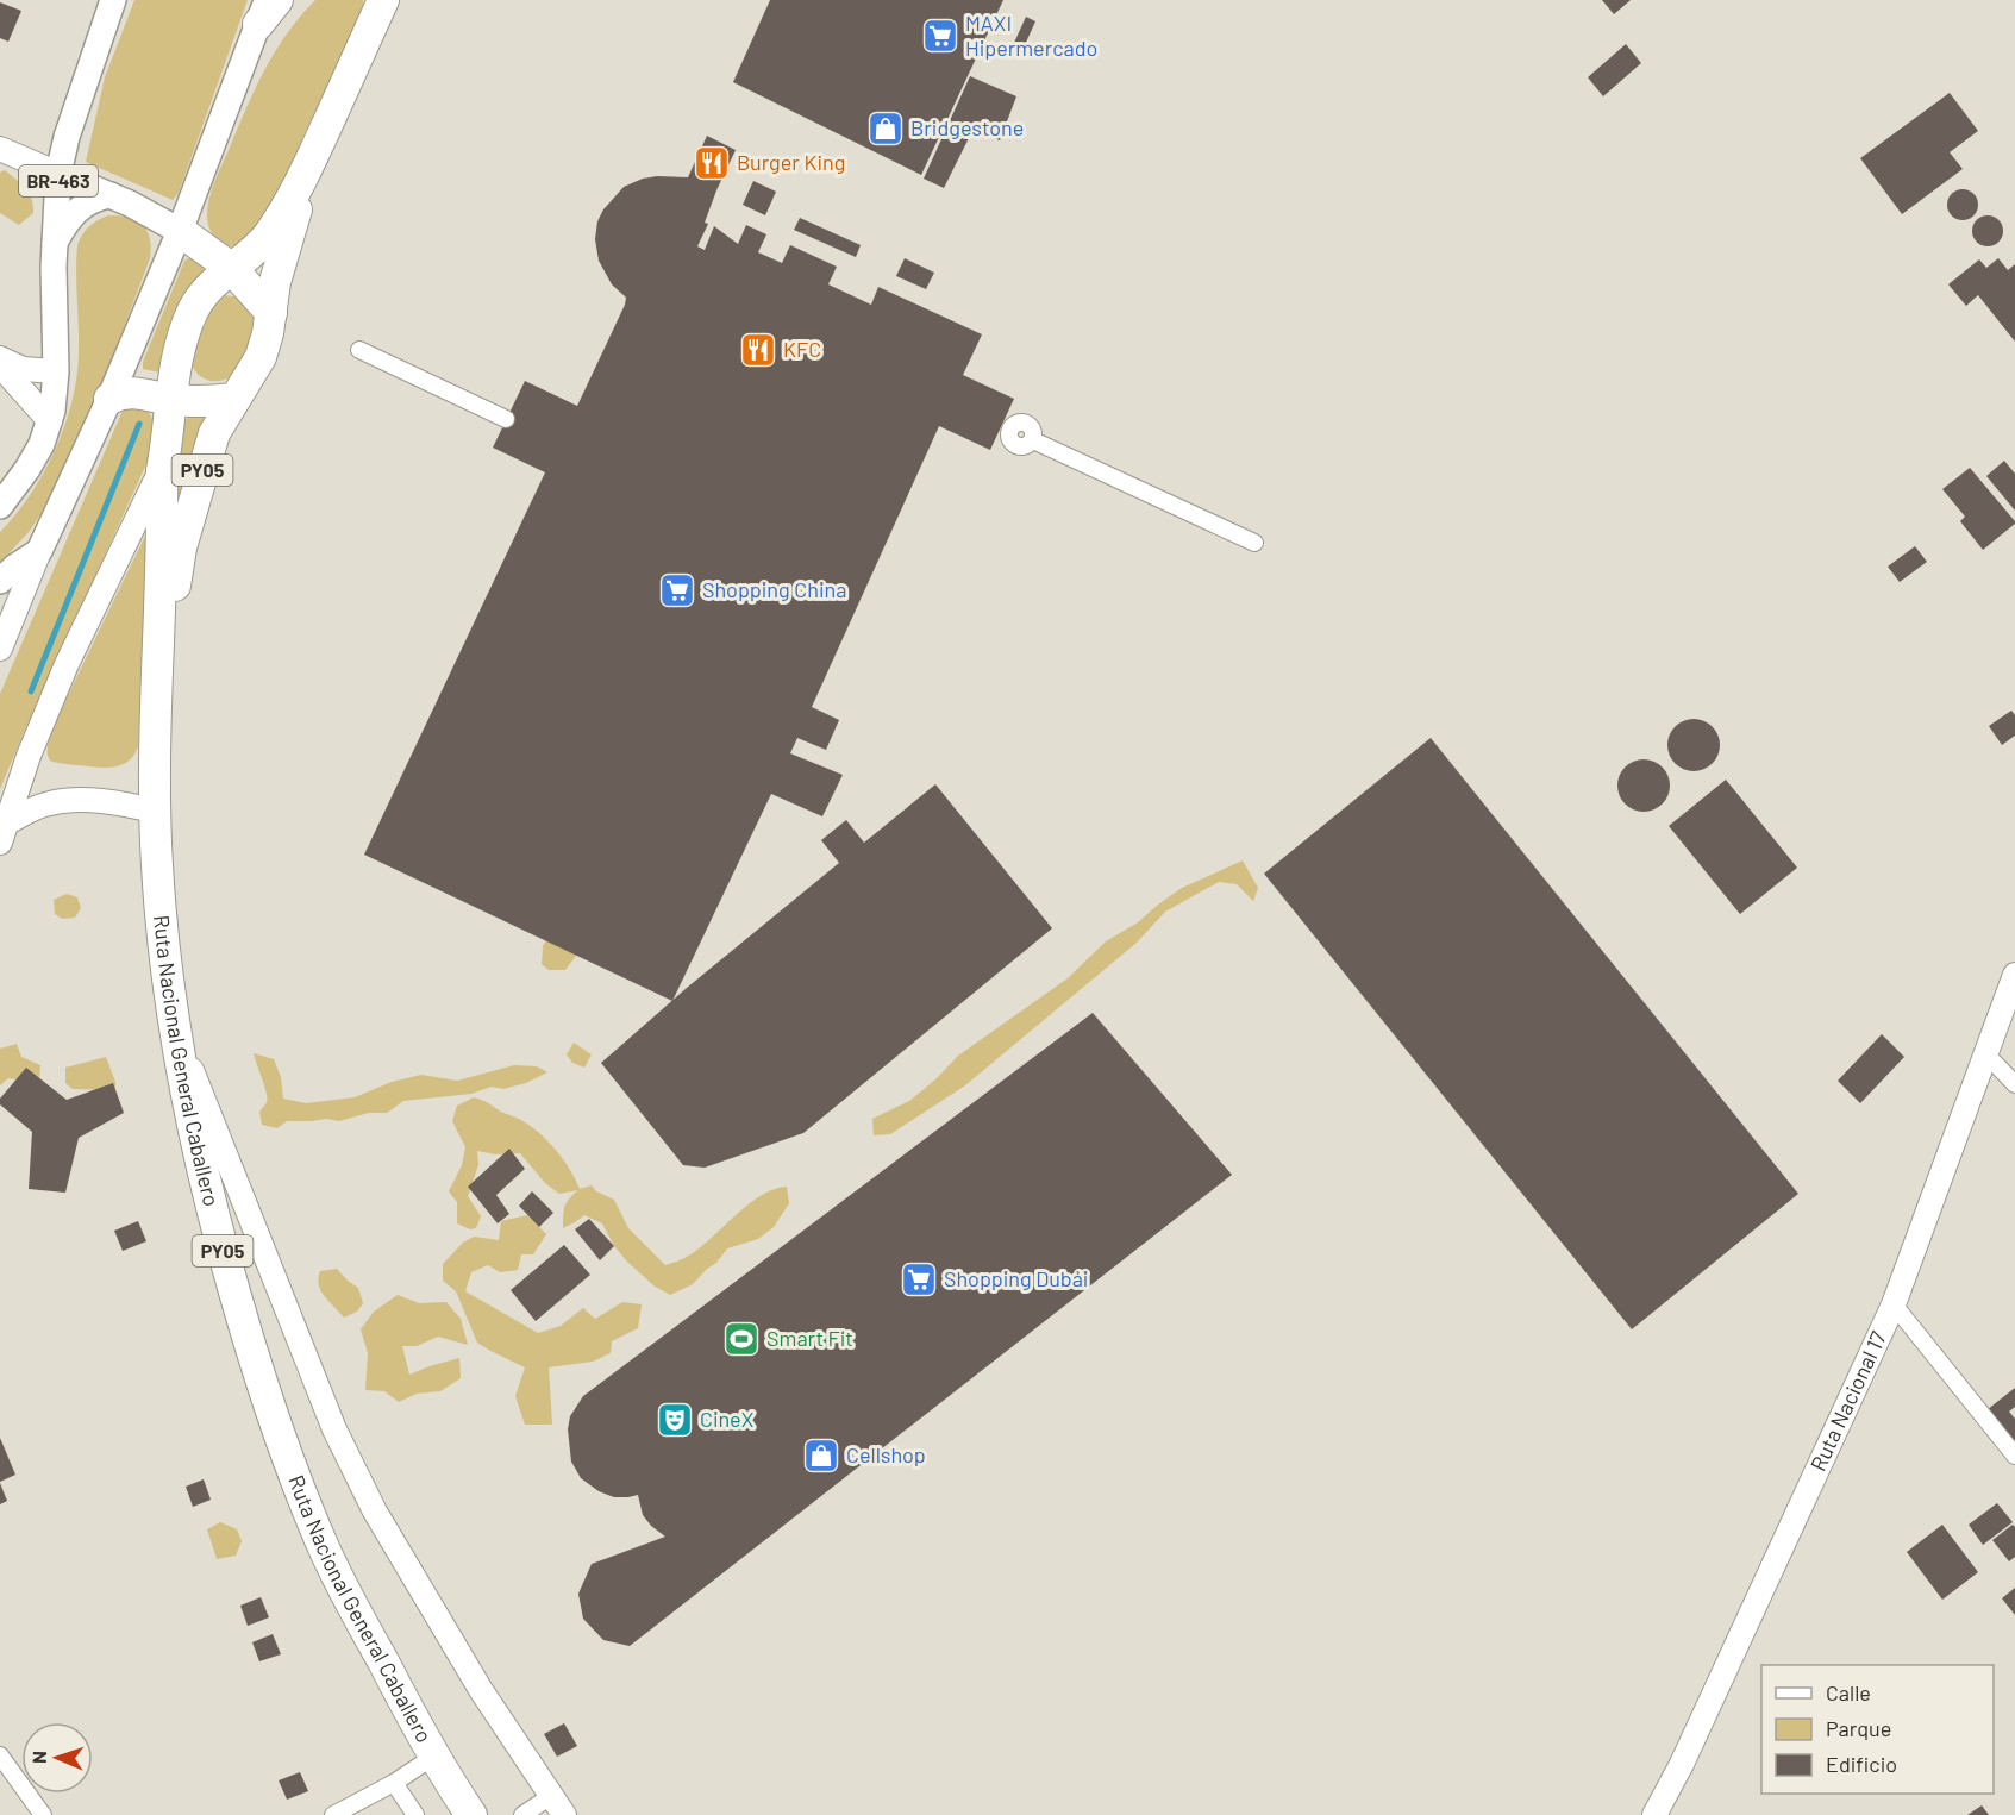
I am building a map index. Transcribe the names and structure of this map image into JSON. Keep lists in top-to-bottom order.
{
  "streets": {
    "highway": ["PY05", "Ruta Nacional General Caballero"],
    "main road": ["BR-463"],
    "street": ["Ruta Nacional 17"]
  },
  "places": {
    "supermarket": ["MAXI Hipermercado", "Shopping China", "Shopping Dubái"],
    "shop": ["Bridgestone", "Cellshop"],
    "restaurant": ["Burger King", "KFC"],
    "sports": ["Smart Fit"],
    "theatre": ["CineX"]
  },
  "legend": ["Calle", "Parque", "Edificio"],
  "north": "left"
}
